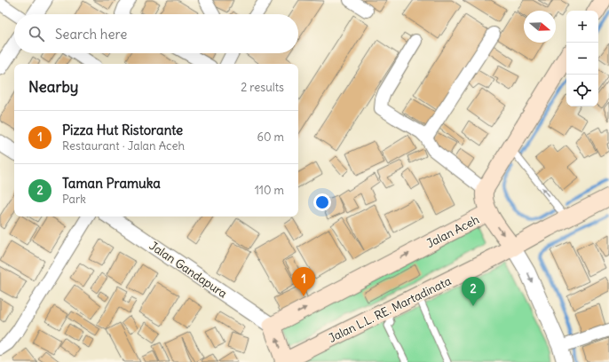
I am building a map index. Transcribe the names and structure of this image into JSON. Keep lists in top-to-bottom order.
{
  "streets": {
    "main road": ["Jalan Aceh", "Jalan L.L. RE. Martadinata"],
    "street": ["Jalan Gandapura"]
  },
  "crossings": [
    ["Jalan Aceh", "Jalan Gandapura"]
  ],
  "one_way": ["Jalan Aceh"],
  "north": "right",
  "page": {
    "map_buttons": ["+", "−"],
    "search": "Search here",
    "heading": ["Nearby", "2 results"],
    "list": [
      {
        "mark": "1",
        "name": "Pizza Hut Ristorante",
        "note": "Restaurant · Jalan Aceh",
        "value": "60 m"
      },
      {
        "mark": "2",
        "name": "Taman Pramuka",
        "note": "Park",
        "value": "110 m"
      }
    ],
    "pins": ["1", "2"]
  }
}
